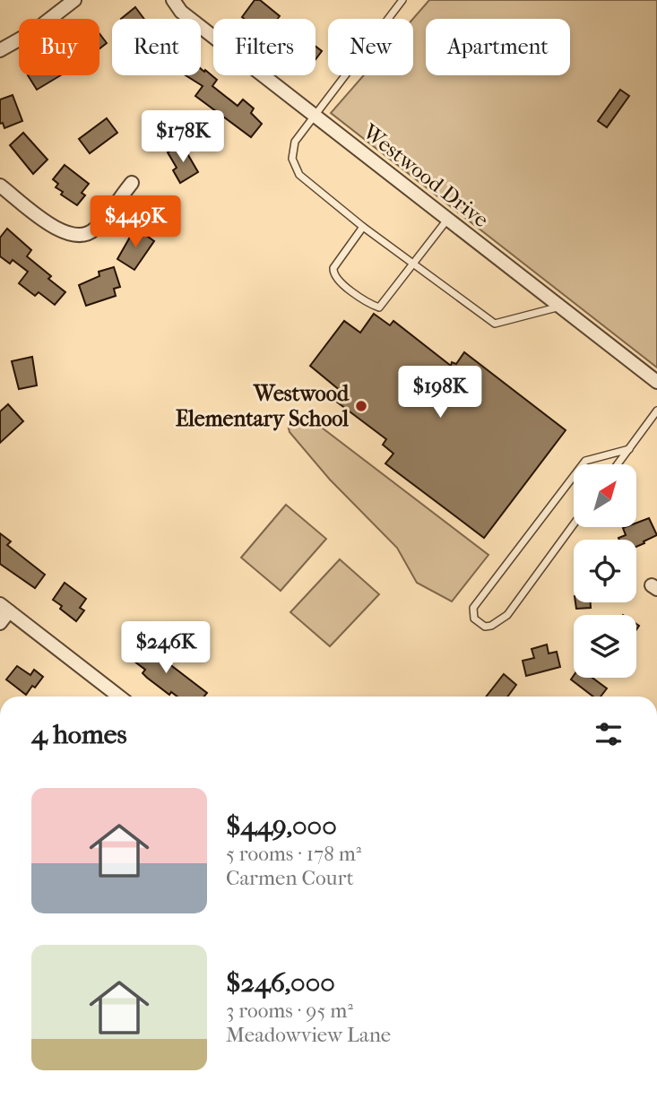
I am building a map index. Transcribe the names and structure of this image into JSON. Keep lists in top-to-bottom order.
{
  "streets": {
    "street": ["Westwood Drive"]
  },
  "places": ["Westwood Elementary School"],
  "north": "top right",
  "page": {
    "chip": [
      "Buy",
      "Rent",
      "Filters",
      "New",
      "Apartment"
    ],
    "price": [
      "$178K",
      "$449K",
      "$198K",
      "$246K"
    ],
    "heading": "4 homes",
    "list": [
      {
        "name": "$449,000",
        "note": "5 rooms · 178 m² · Carmen Court"
      },
      {
        "name": "$246,000",
        "note": "3 rooms · 95 m² · Meadowview Lane"
      }
    ]
  }
}
